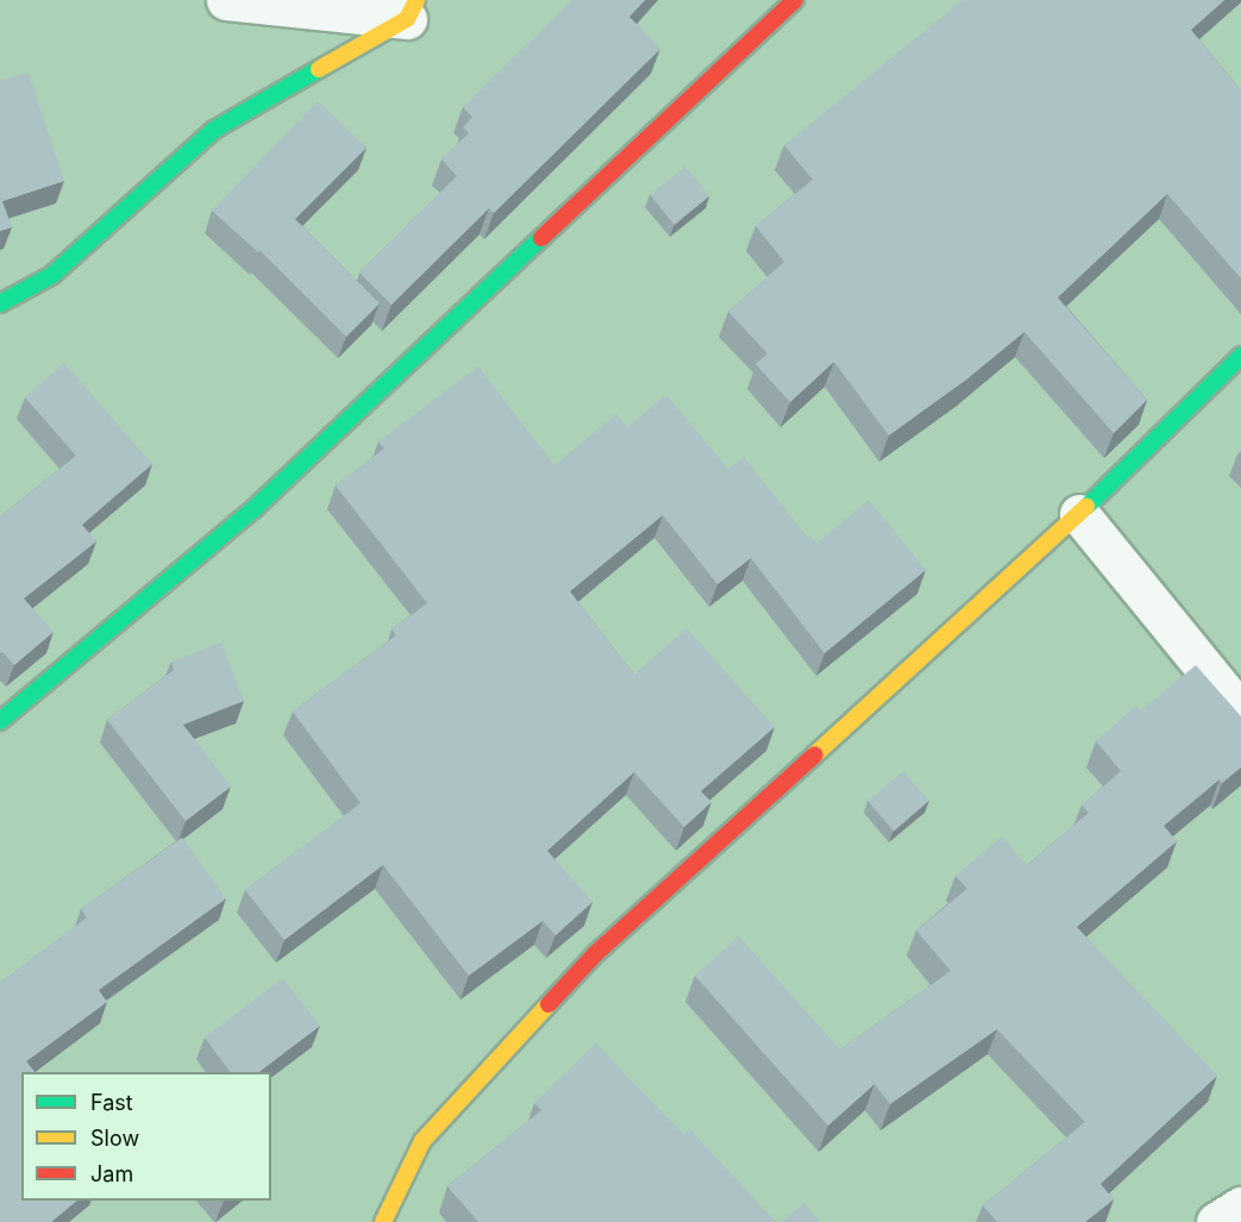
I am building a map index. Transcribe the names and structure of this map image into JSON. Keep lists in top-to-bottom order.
{
  "legend": ["Fast", "Slow", "Jam"]
}
